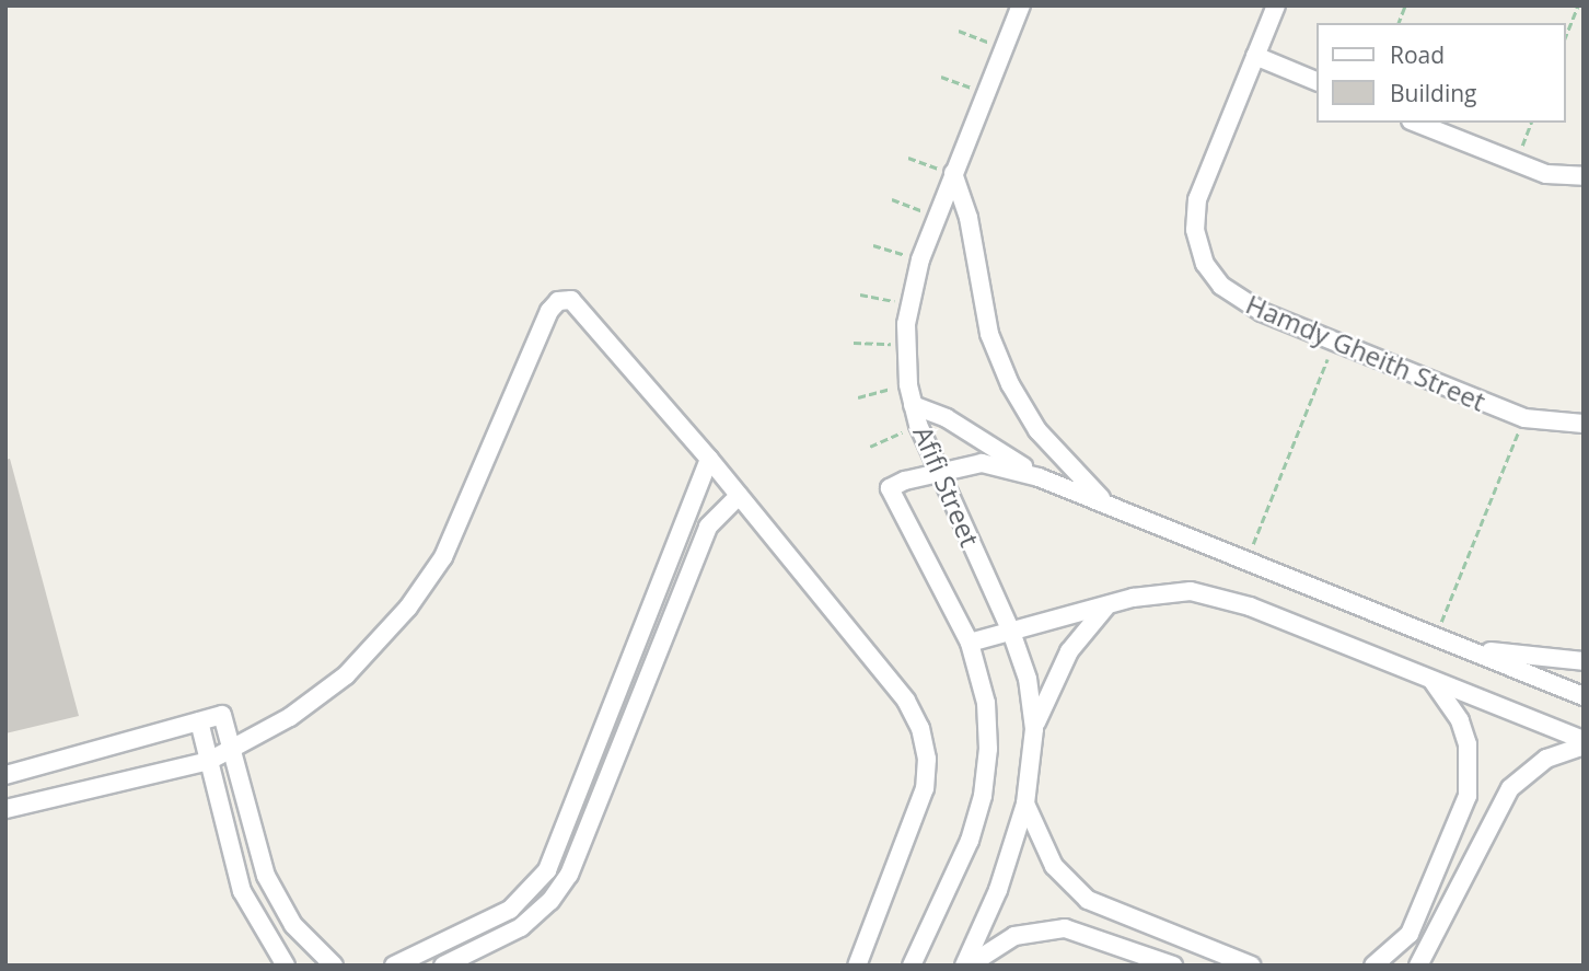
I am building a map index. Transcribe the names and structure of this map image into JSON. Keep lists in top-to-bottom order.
{
  "streets": {
    "street": ["Hamdy Gheith Street", "Afifi Street"]
  },
  "legend": ["Road", "Building"]
}
